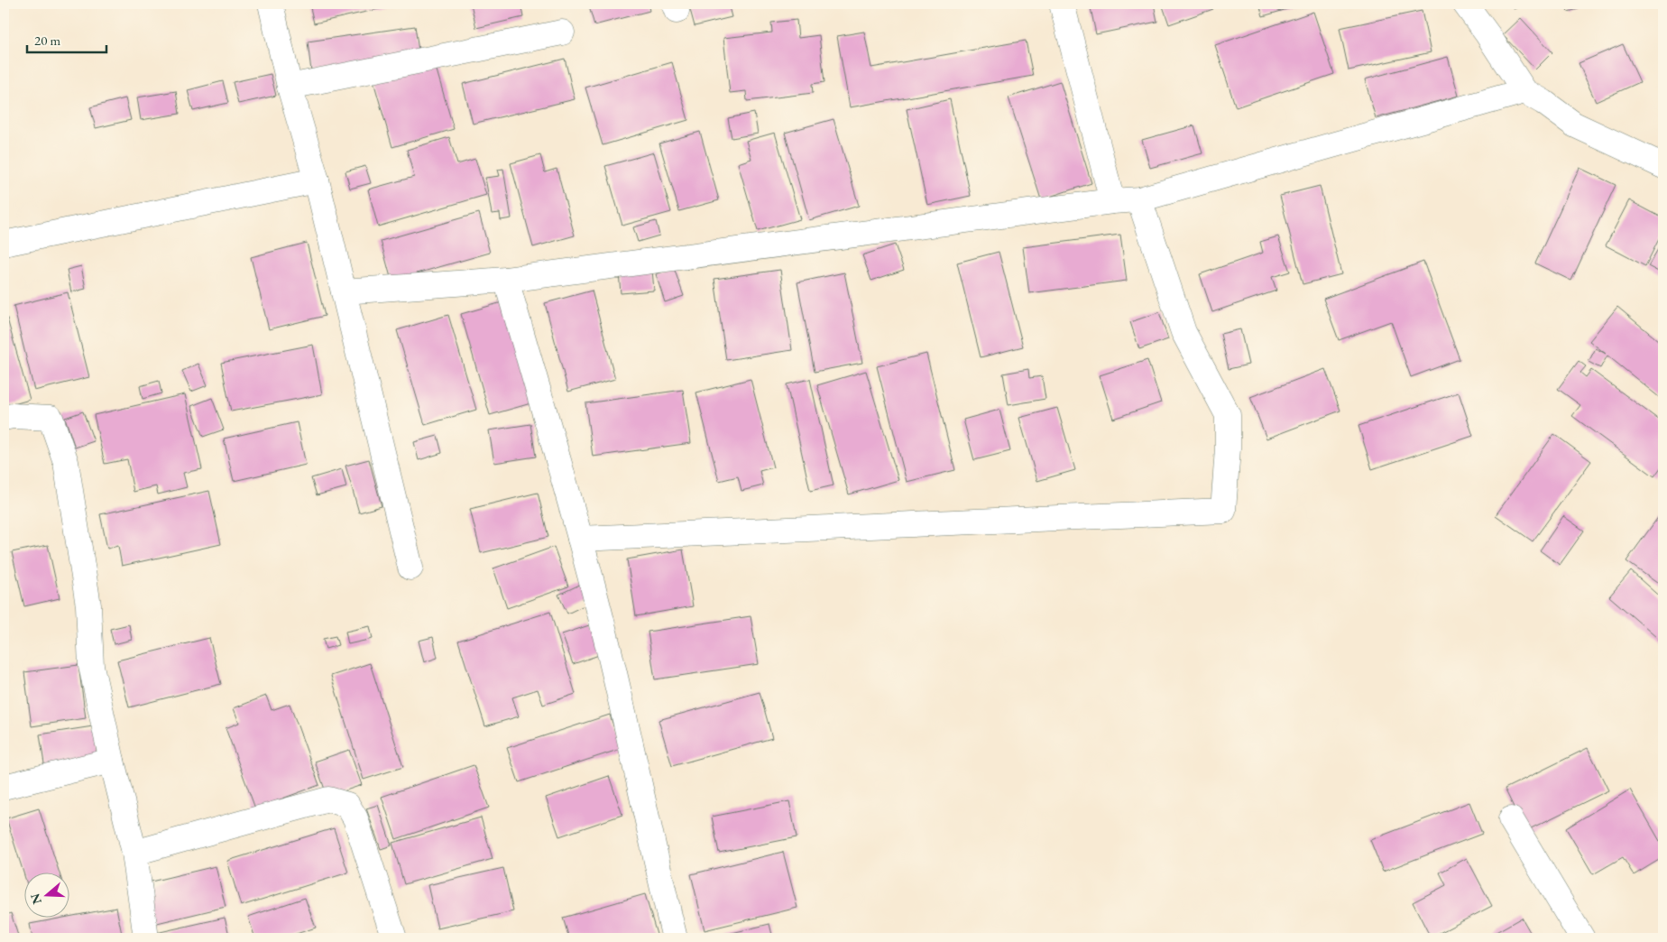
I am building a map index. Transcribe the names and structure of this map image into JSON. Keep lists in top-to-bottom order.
{
  "scale_bar": "20 m",
  "north": "left"
}
